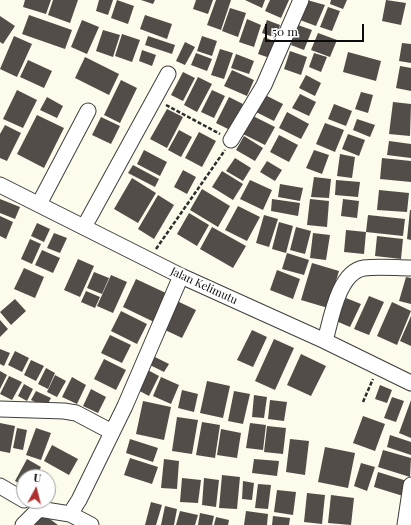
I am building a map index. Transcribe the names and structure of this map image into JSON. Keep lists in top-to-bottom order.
{
  "streets": {
    "street": ["Jalan Kelimutu"]
  },
  "scale_bar": "50 m",
  "north": "top"
}
